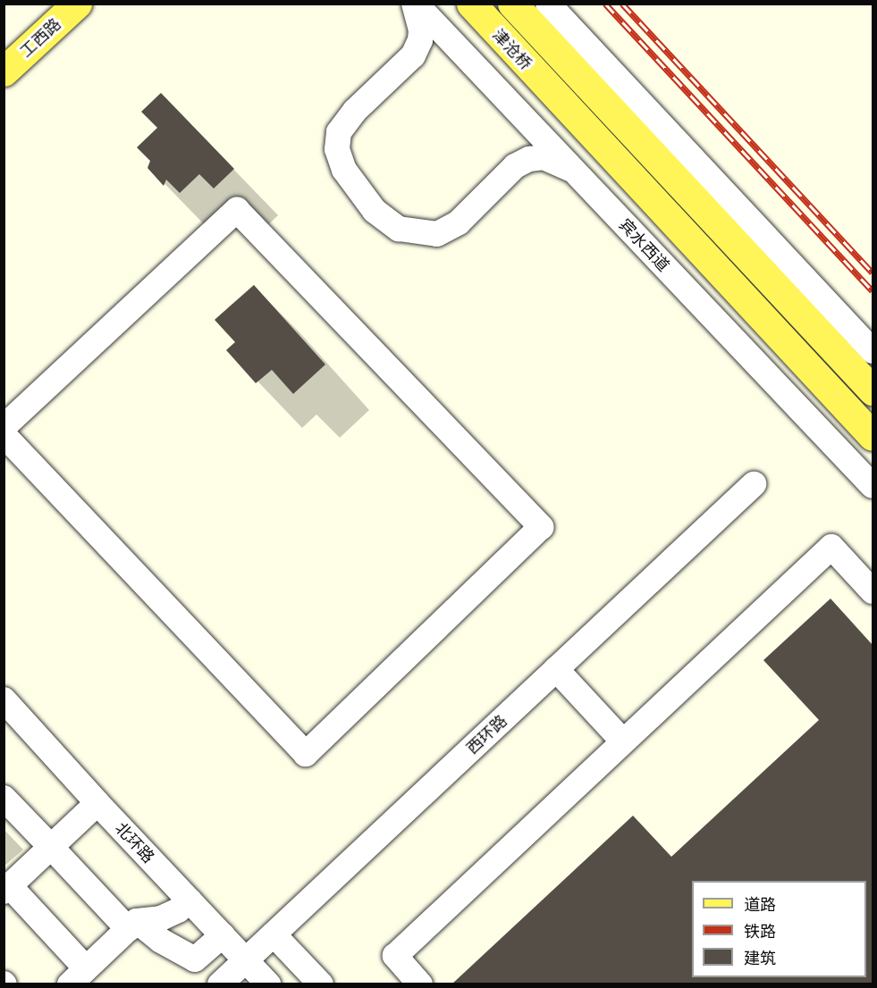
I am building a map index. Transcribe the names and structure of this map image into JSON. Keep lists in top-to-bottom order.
{
  "streets": {
    "main road": ["工西路", "津沧桥"],
    "street": ["宾水西道", "西环路", "北环路"]
  },
  "crossings": [
    ["西环路", "北环路"]
  ],
  "legend": ["道路", "铁路", "建筑"]
}
